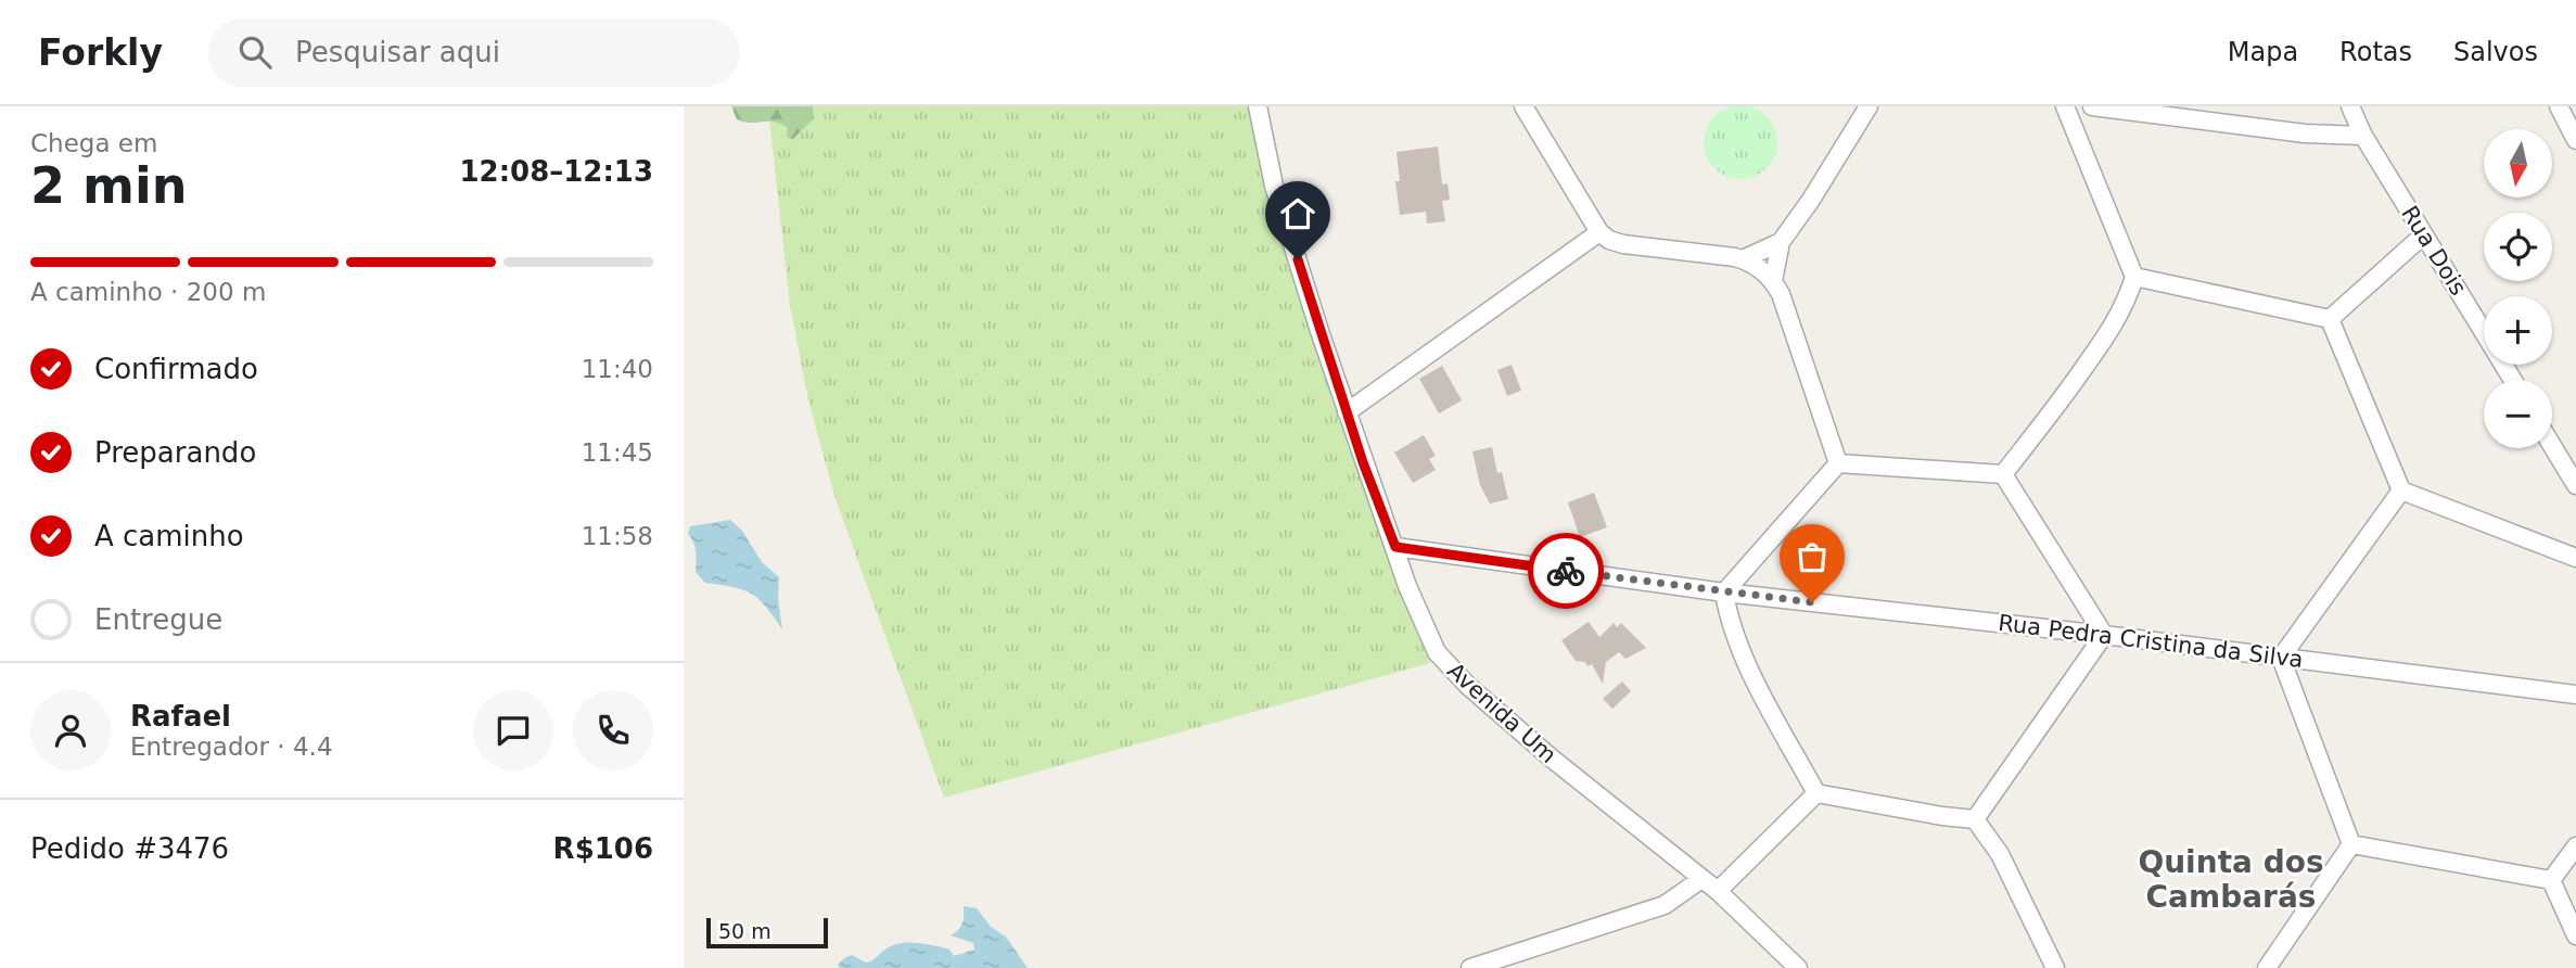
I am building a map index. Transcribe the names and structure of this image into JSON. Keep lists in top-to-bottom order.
{
  "streets": {
    "street": ["Rua Dois", "Rua Pedra Cristina da Silva", "Avenida Um"]
  },
  "crossings": [
    ["Rua Pedra Cristina da Silva", "Avenida Um"]
  ],
  "districts": ["Quinta dos Cambarás"],
  "scale_bar": "50 m",
  "north": "bottom",
  "page": {
    "header": "Forkly",
    "search": "Pesquisar aqui",
    "nav": ["Mapa", "Rotas", "Salvos"],
    "heading": ["2 min", "Chega em", "12:08–12:13"],
    "panel": [
      "Rafael",
      "Entregador · 4.4",
      "Pedido #3476",
      "R$106"
    ],
    "map_buttons": ["+", "−"],
    "bar": "A caminho · 200 m",
    "list": [
      ["Confirmado", "11:40"],
      ["Preparando", "11:45"],
      ["A caminho", "11:58"],
      "Entregue"
    ],
    "scale": "50 m"
  }
}
